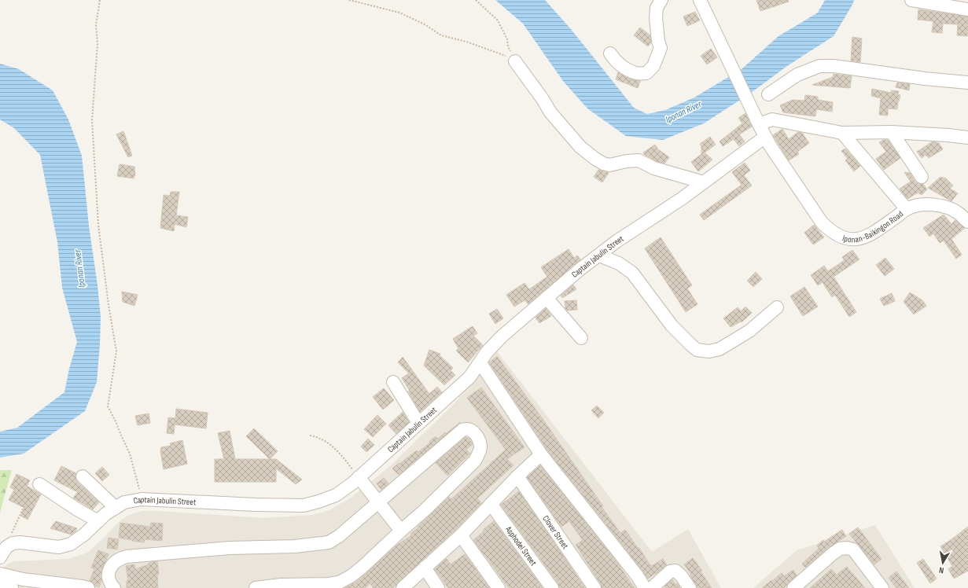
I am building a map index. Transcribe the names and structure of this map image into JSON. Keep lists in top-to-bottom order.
{
  "streets": {
    "street": [
      "Iponan-Baikingon Road",
      "Captain Jabulin Street",
      "Clover Street",
      "Asphodel Street"
    ]
  },
  "crossings": [
    ["Iponan-Baikingon Road", "Captain Jabulin Street"]
  ],
  "water": ["Iponan River"],
  "north": "bottom"
}
